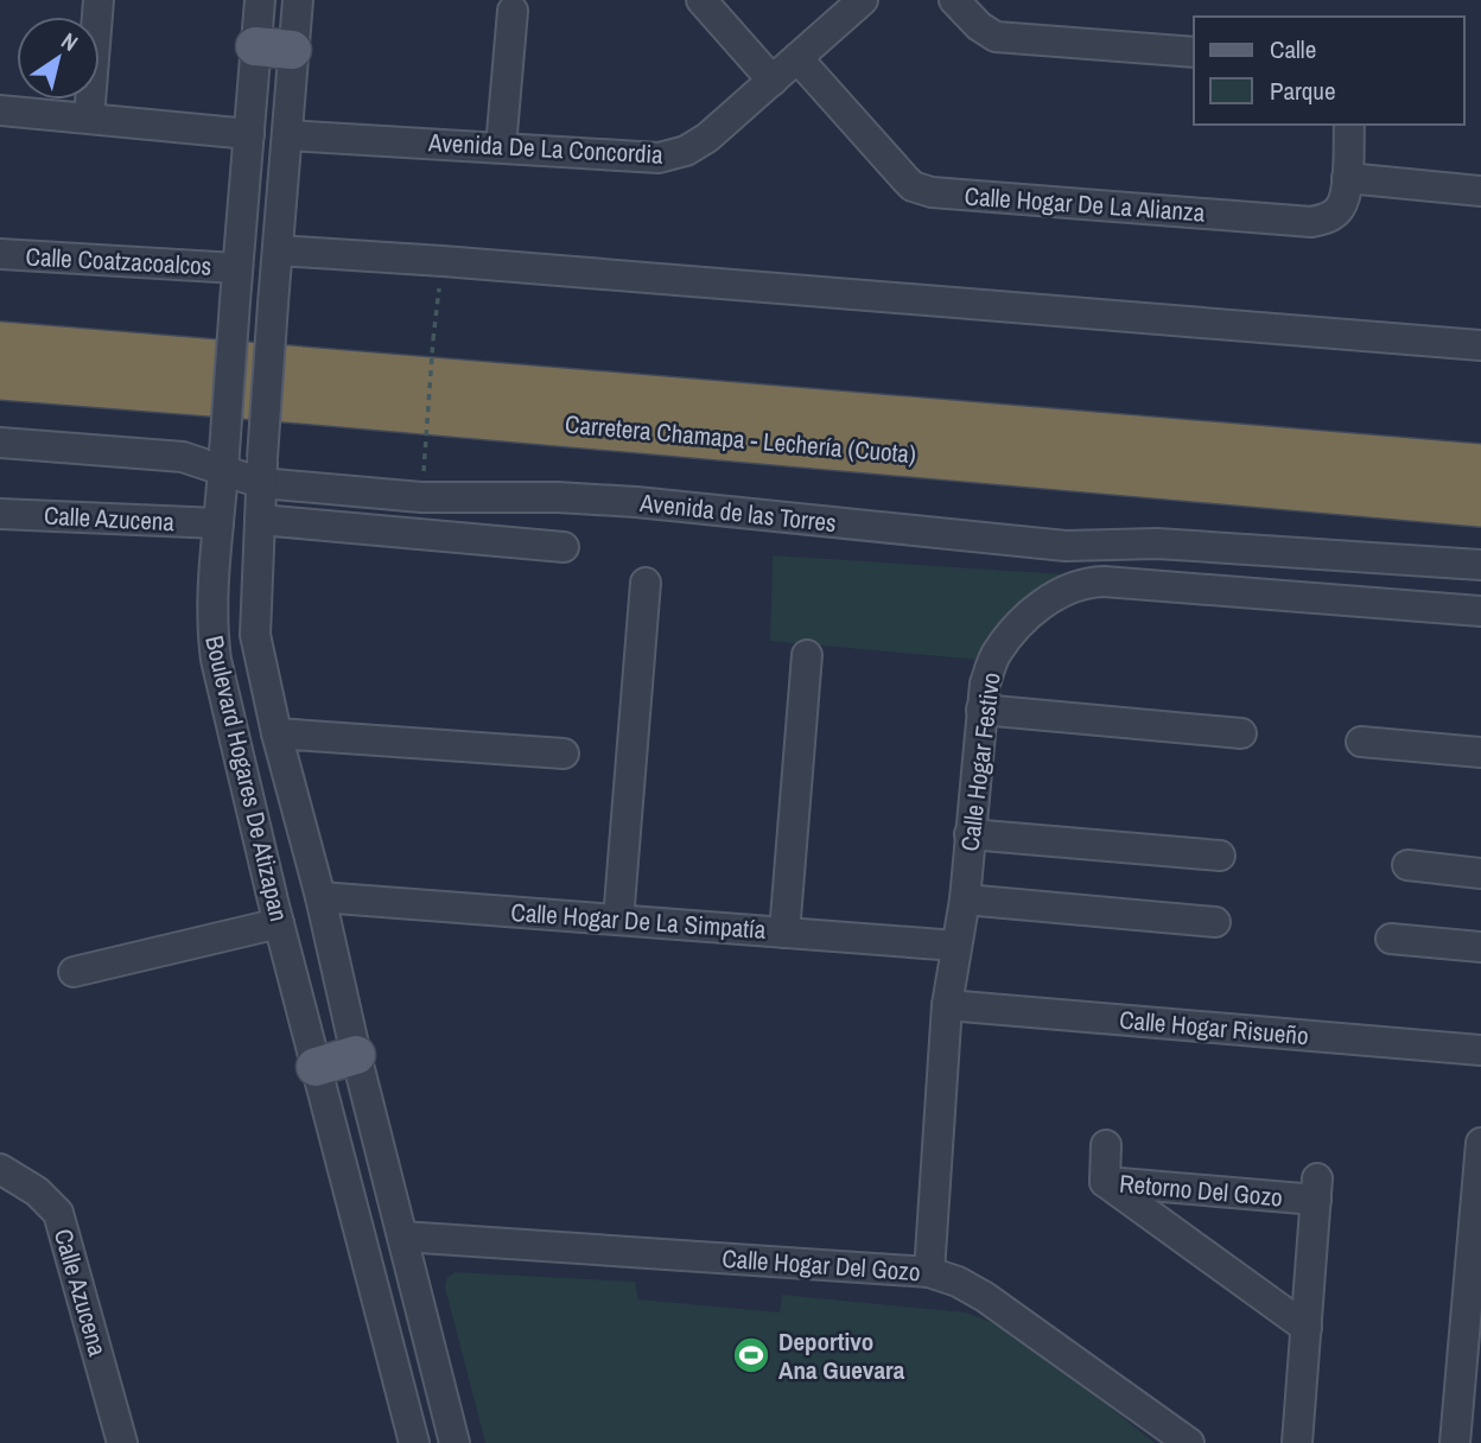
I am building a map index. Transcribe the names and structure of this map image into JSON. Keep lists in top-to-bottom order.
{
  "streets": {
    "highway": ["Carretera Chamapa - Lechería (Cuota)"],
    "street": [
      "Avenida De La Concordia",
      "Calle Hogar De La Alianza",
      "Calle Coatzacoalcos",
      "Avenida de las Torres",
      "Calle Azucena",
      "Calle Hogar Festivo",
      "Boulevard Hogares De Atizapan",
      "Calle Hogar De La Simpatía",
      "Calle Hogar Risueño",
      "Retorno Del Gozo",
      "Calle Hogar Del Gozo"
    ]
  },
  "crossings": [
    ["Avenida De La Concordia", "Calle Hogar De La Alianza"],
    ["Avenida De La Concordia", "Boulevard Hogares De Atizapan"],
    ["Calle Coatzacoalcos", "Boulevard Hogares De Atizapan"],
    ["Avenida de las Torres", "Boulevard Hogares De Atizapan"],
    ["Calle Azucena", "Boulevard Hogares De Atizapan"],
    ["Calle Hogar Festivo", "Calle Hogar De La Simpatía"],
    ["Calle Hogar Festivo", "Calle Hogar Risueño"],
    ["Calle Hogar Festivo", "Calle Hogar Del Gozo"],
    ["Boulevard Hogares De Atizapan", "Calle Hogar De La Simpatía"],
    ["Boulevard Hogares De Atizapan", "Calle Hogar Del Gozo"]
  ],
  "places": {
    "sports": ["Deportivo Ana Guevara"]
  },
  "legend": ["Calle", "Parque"],
  "north": "top right"
}
